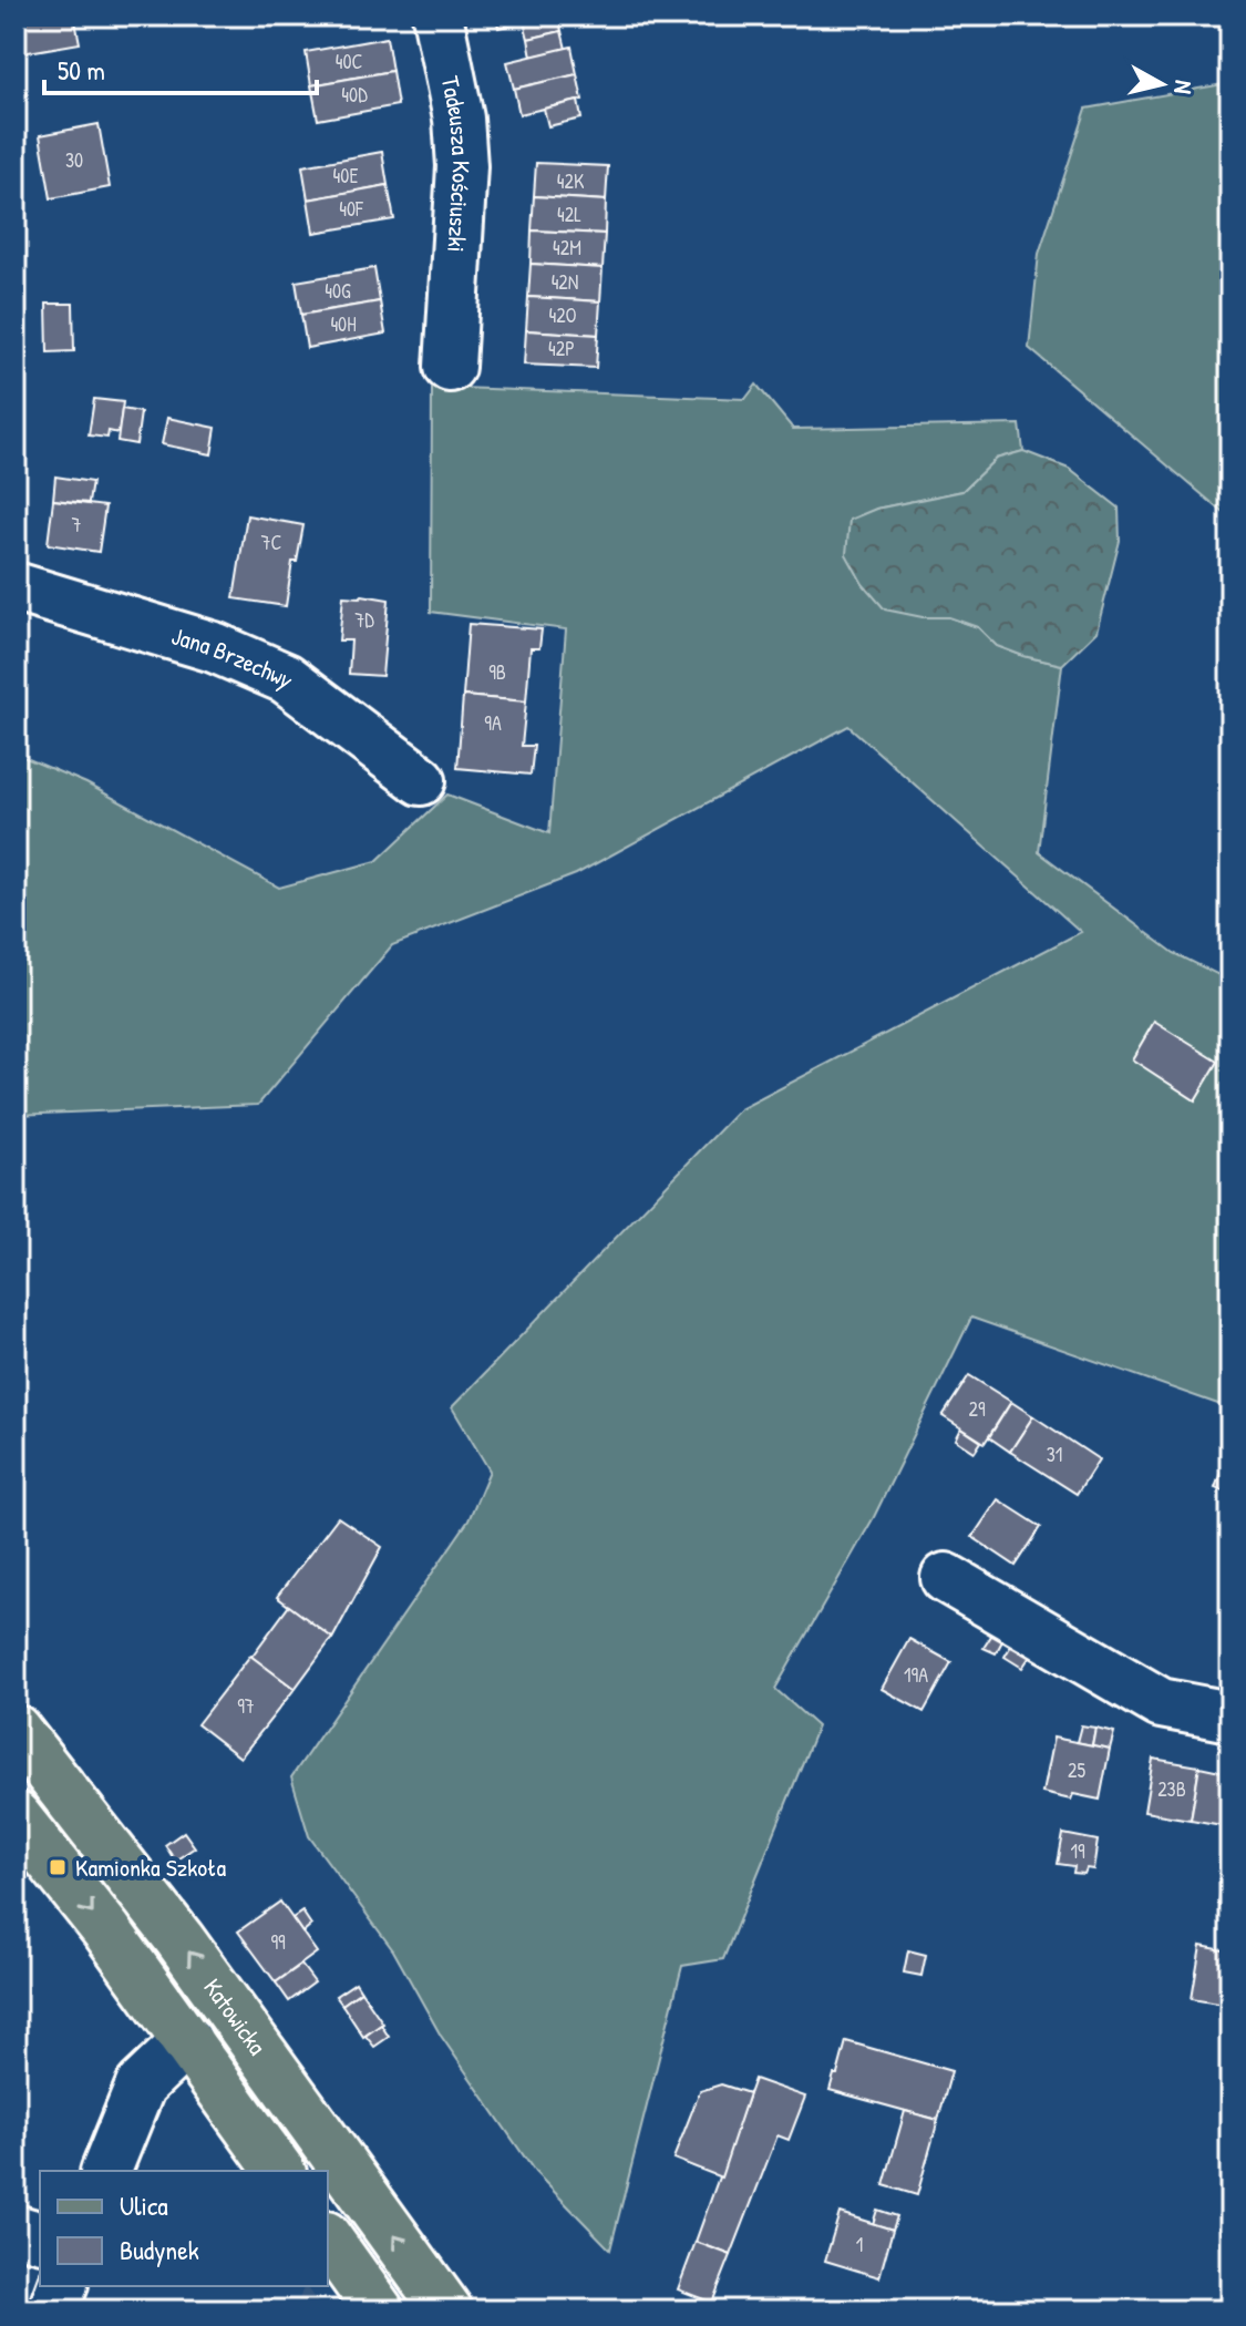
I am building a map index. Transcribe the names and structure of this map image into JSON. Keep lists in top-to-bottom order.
{
  "streets": {
    "main road": ["Katowicka"],
    "street": ["Tadeusza Kościuszki", "Jana Brzechwy"]
  },
  "places": {
    "transit": ["Kamionka Szkoła"]
  },
  "house_numbers": [
    "40C",
    "40D",
    "30",
    "40E",
    "42K",
    "40F",
    "42L",
    "42M",
    "42N",
    "40G",
    "42O",
    "40H",
    "42P",
    "7",
    "7C",
    "7D",
    "9B",
    "9A",
    "29",
    "31",
    "19A",
    "97",
    "25",
    "23B",
    "19",
    "99",
    "1"
  ],
  "legend": ["Ulica", "Budynek"],
  "scale_bar": "50 m",
  "north": "right"
}
